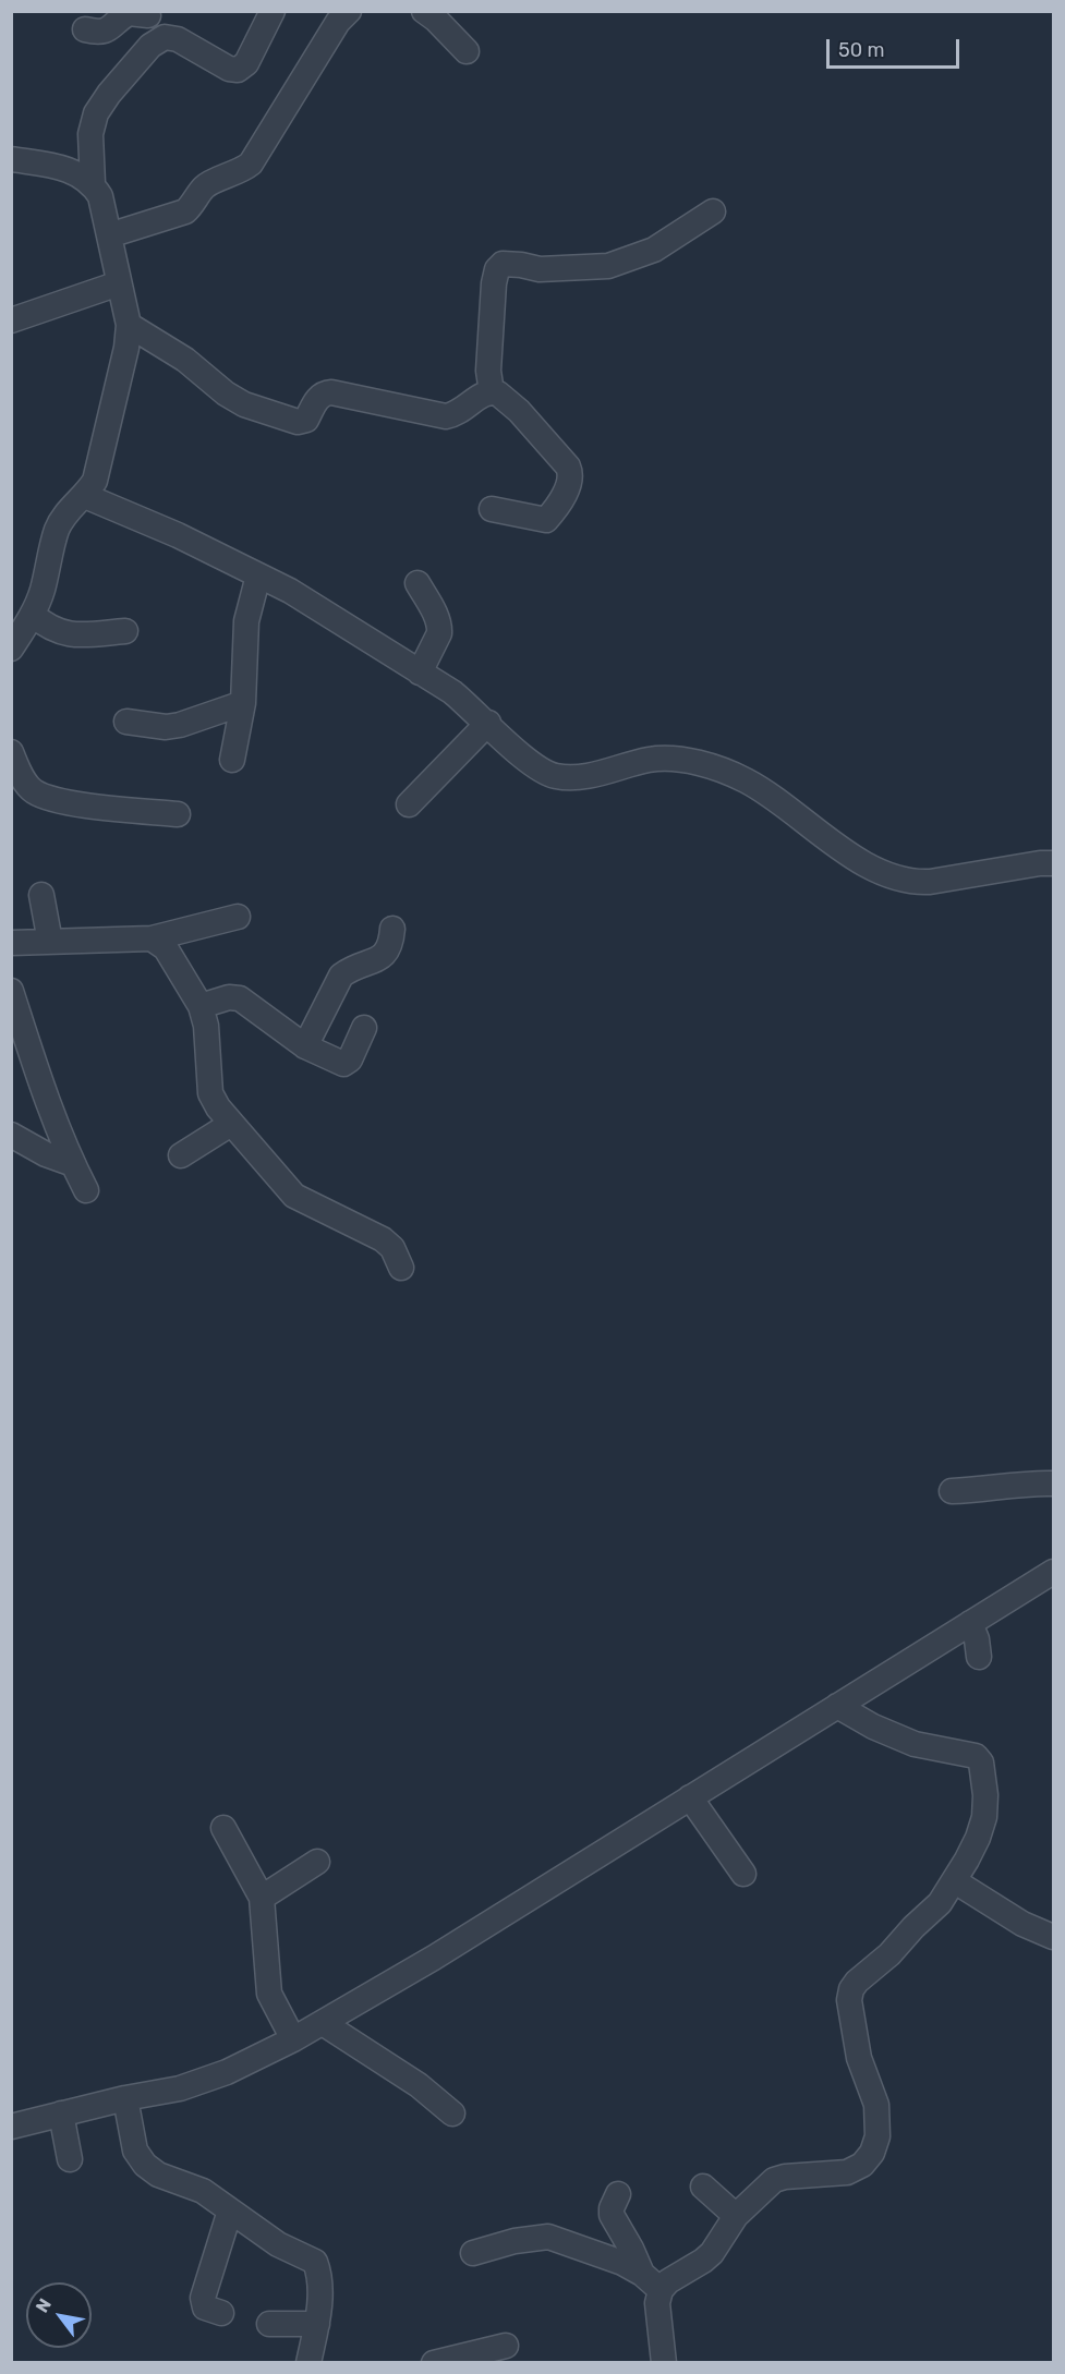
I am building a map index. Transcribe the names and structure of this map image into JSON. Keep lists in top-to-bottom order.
{
  "scale_bar": "50 m",
  "north": "top left"
}
